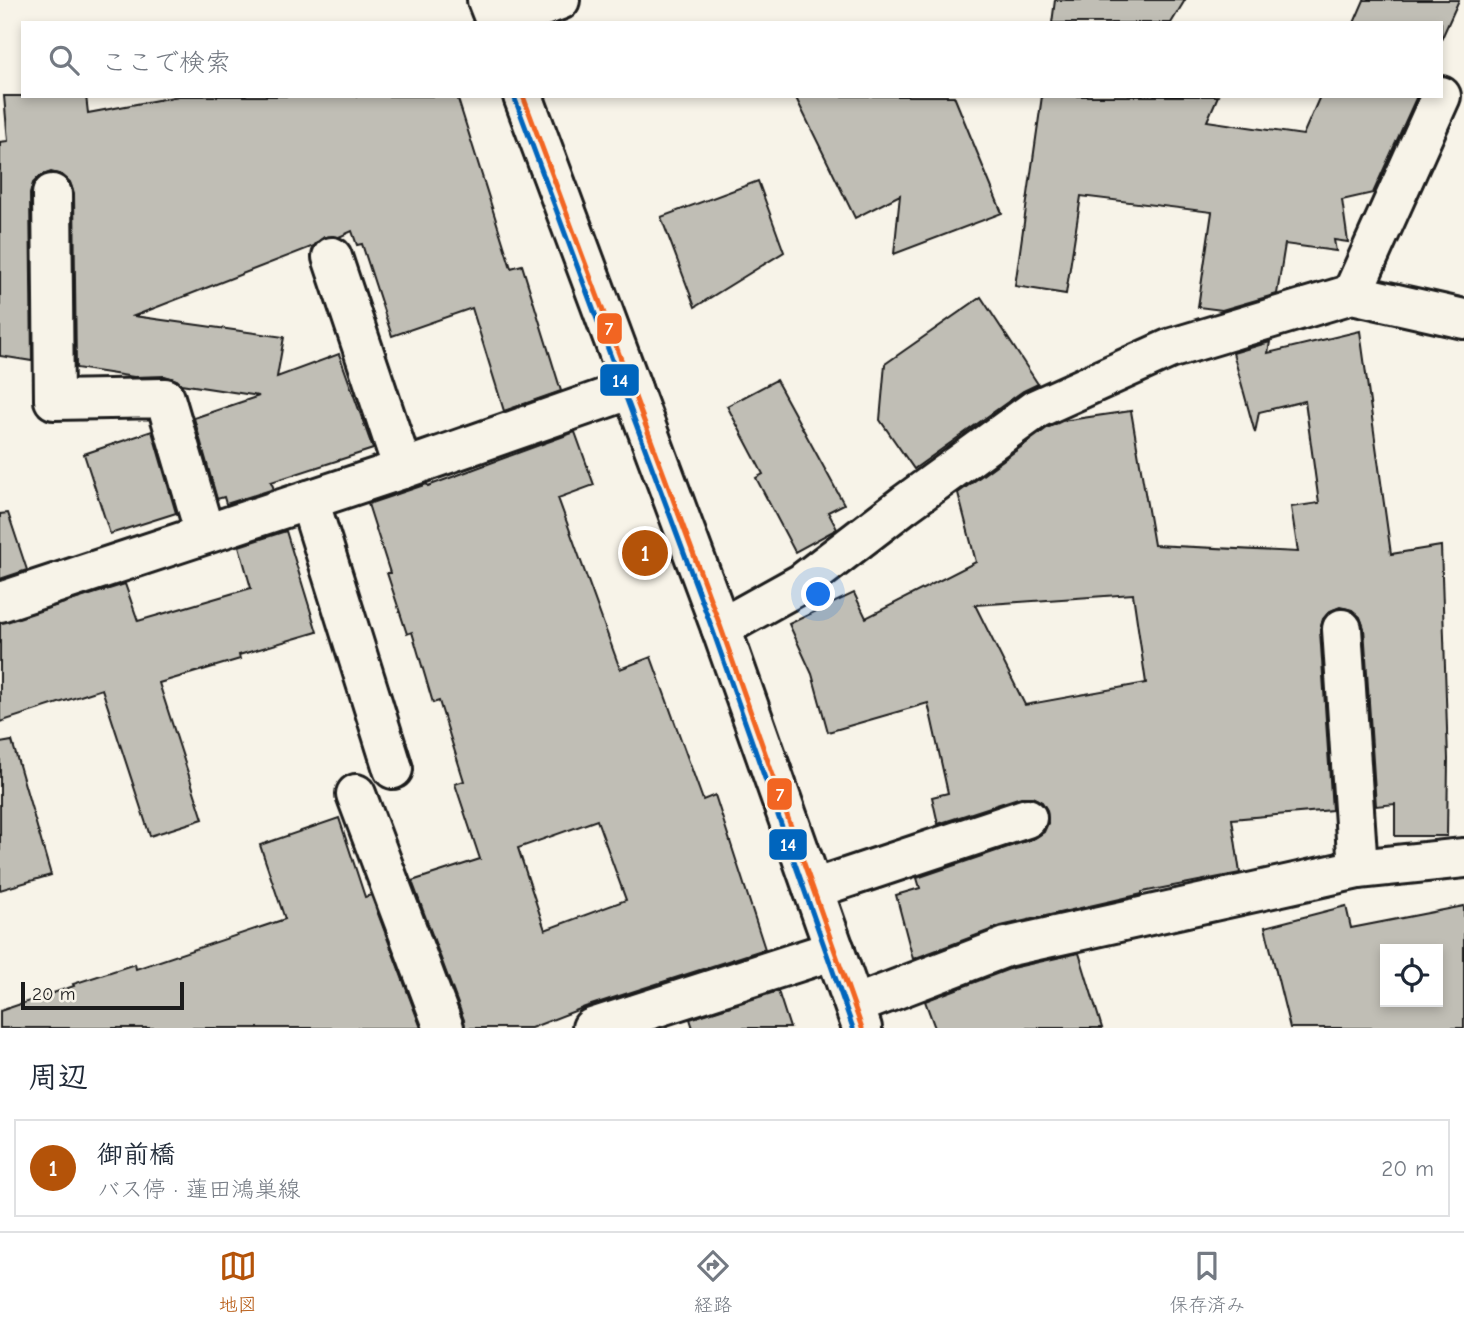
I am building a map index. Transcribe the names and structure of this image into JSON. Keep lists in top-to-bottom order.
{
  "lines": ["transit line 7", "transit line 14"],
  "scale_bar": "20 m",
  "page": {
    "search": "ここで検索",
    "pins": "1",
    "scale": "20 m",
    "heading": "周辺",
    "list": [
      {
        "mark": "1",
        "name": "御前橋",
        "note": "バス停 · 蓮田鴻巣線",
        "value": "20 m"
      }
    ],
    "nav": ["地図", "経路", "保存済み"]
  }
}
